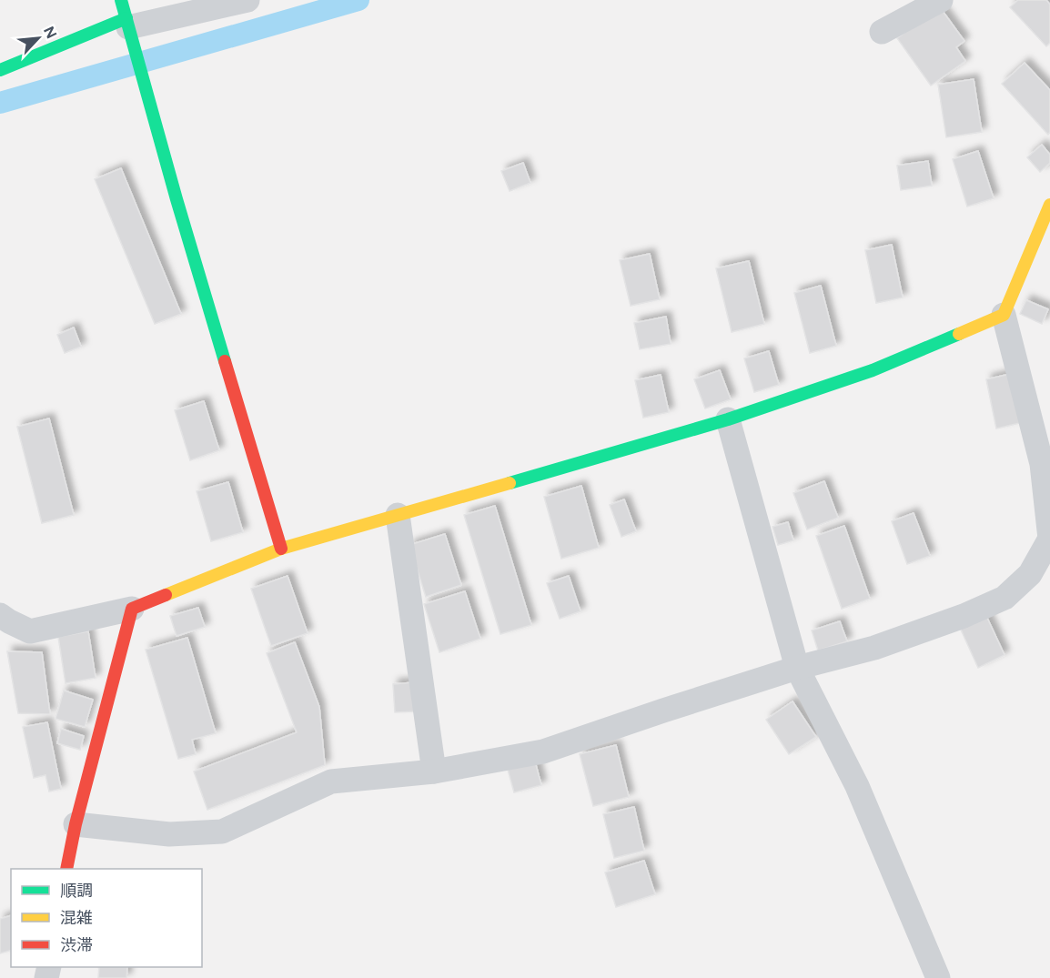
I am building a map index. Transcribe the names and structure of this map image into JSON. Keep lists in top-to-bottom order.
{
  "legend": ["順調", "混雑", "渋滞"],
  "north": "top right"
}
